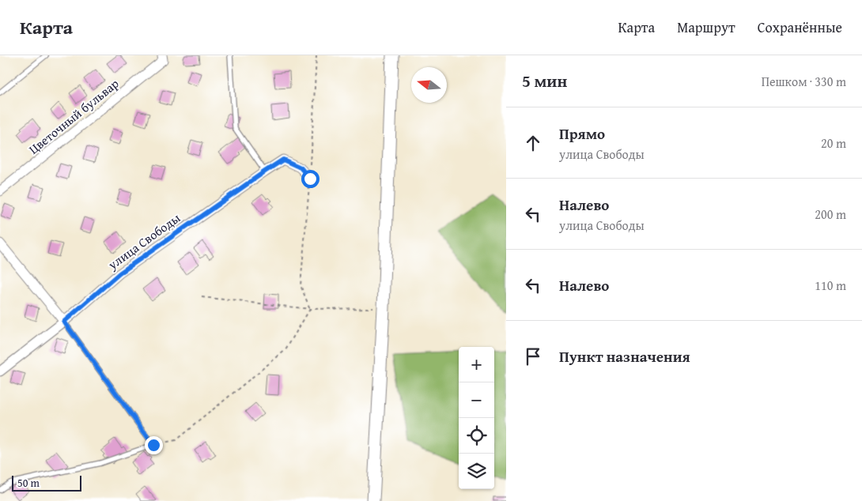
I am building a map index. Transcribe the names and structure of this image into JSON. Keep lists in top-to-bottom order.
{
  "streets": {
    "street": ["Цветочный бульвар", "улица Свободы"]
  },
  "scale_bar": "50 m",
  "north": "left",
  "page": {
    "header": "Карта",
    "nav": ["Карта", "Маршрут", "Сохранённые"],
    "heading": ["5 мин", "Пешком · 330 m"],
    "list": [
      ["Прямо", "улица Свободы", "20 m"],
      ["Налево", "улица Свободы", "200 m"],
      ["Налево", "110 m"],
      "Пункт назначения"
    ],
    "map_buttons": ["+", "−"],
    "scale": "50 m"
  }
}
